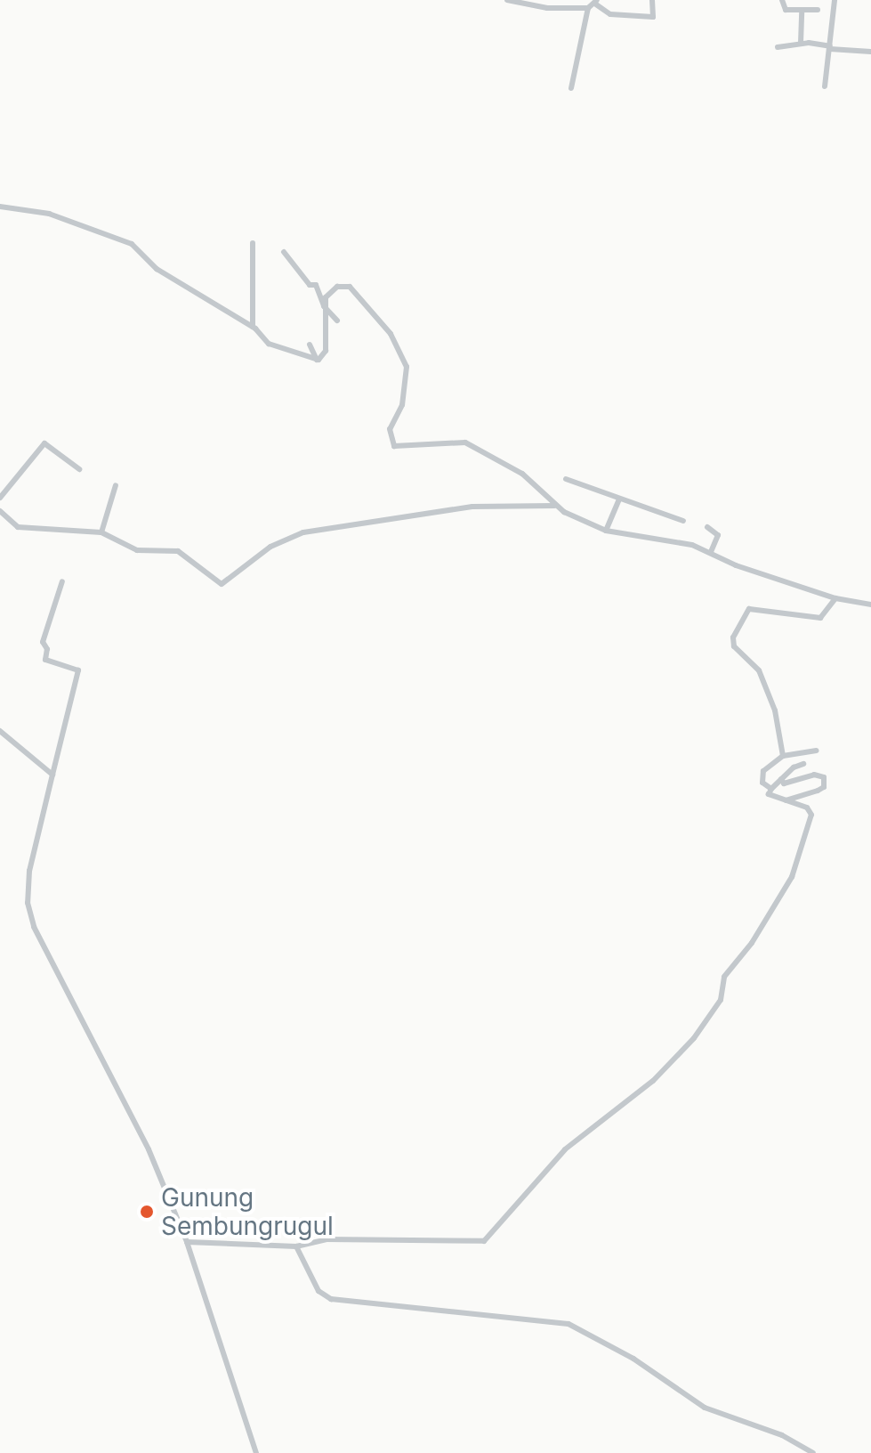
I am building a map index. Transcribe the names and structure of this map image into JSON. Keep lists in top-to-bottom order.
{
  "places": ["Gunung Sembungrugul"]
}
